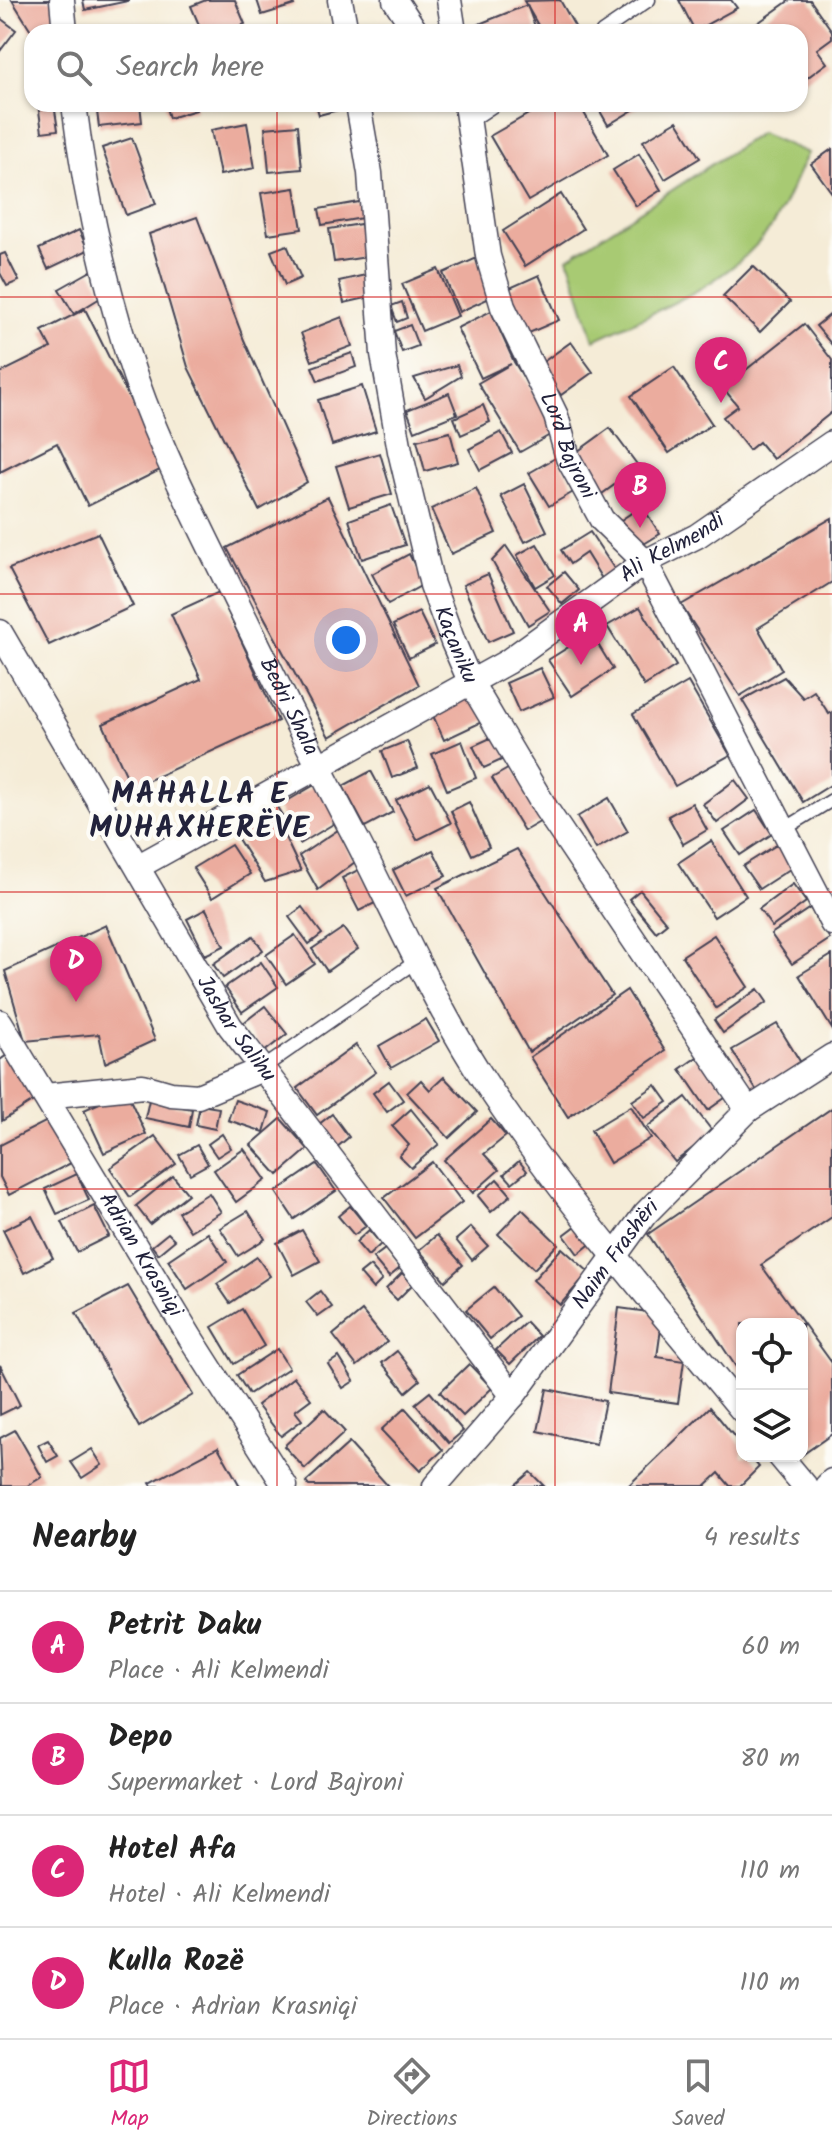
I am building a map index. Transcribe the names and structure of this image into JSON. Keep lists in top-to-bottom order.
{
  "streets": {
    "street": [
      "Lord Bajroni",
      "Ali Kelmendi",
      "Kaçaniku",
      "Bedri Shala",
      "Jashar Salihu",
      "Adrian Krasniqi",
      "Naim Frashëri"
    ]
  },
  "crossings": [
    ["Lord Bajroni", "Ali Kelmendi"],
    ["Ali Kelmendi", "Kaçaniku"],
    ["Ali Kelmendi", "Bedri Shala"],
    ["Ali Kelmendi", "Jashar Salihu"],
    ["Kaçaniku", "Naim Frashëri"],
    ["Bedri Shala", "Naim Frashëri"],
    ["Jashar Salihu", "Naim Frashëri"]
  ],
  "districts": ["MAHALLA E MUHAXHERËVE"],
  "page": {
    "search": "Search here",
    "pins": [
      "C",
      "B",
      "A",
      "D"
    ],
    "heading": ["Nearby", "4 results"],
    "list": [
      {
        "mark": "A",
        "name": "Petrit Daku",
        "note": "Place · Ali Kelmendi",
        "value": "60 m"
      },
      {
        "mark": "B",
        "name": "Depo",
        "note": "Supermarket · Lord Bajroni",
        "value": "80 m"
      },
      {
        "mark": "C",
        "name": "Hotel Afa",
        "note": "Hotel · Ali Kelmendi",
        "value": "110 m"
      },
      {
        "mark": "D",
        "name": "Kulla Rozë",
        "note": "Place · Adrian Krasniqi",
        "value": "110 m"
      }
    ],
    "nav": ["Map", "Directions", "Saved"]
  }
}
